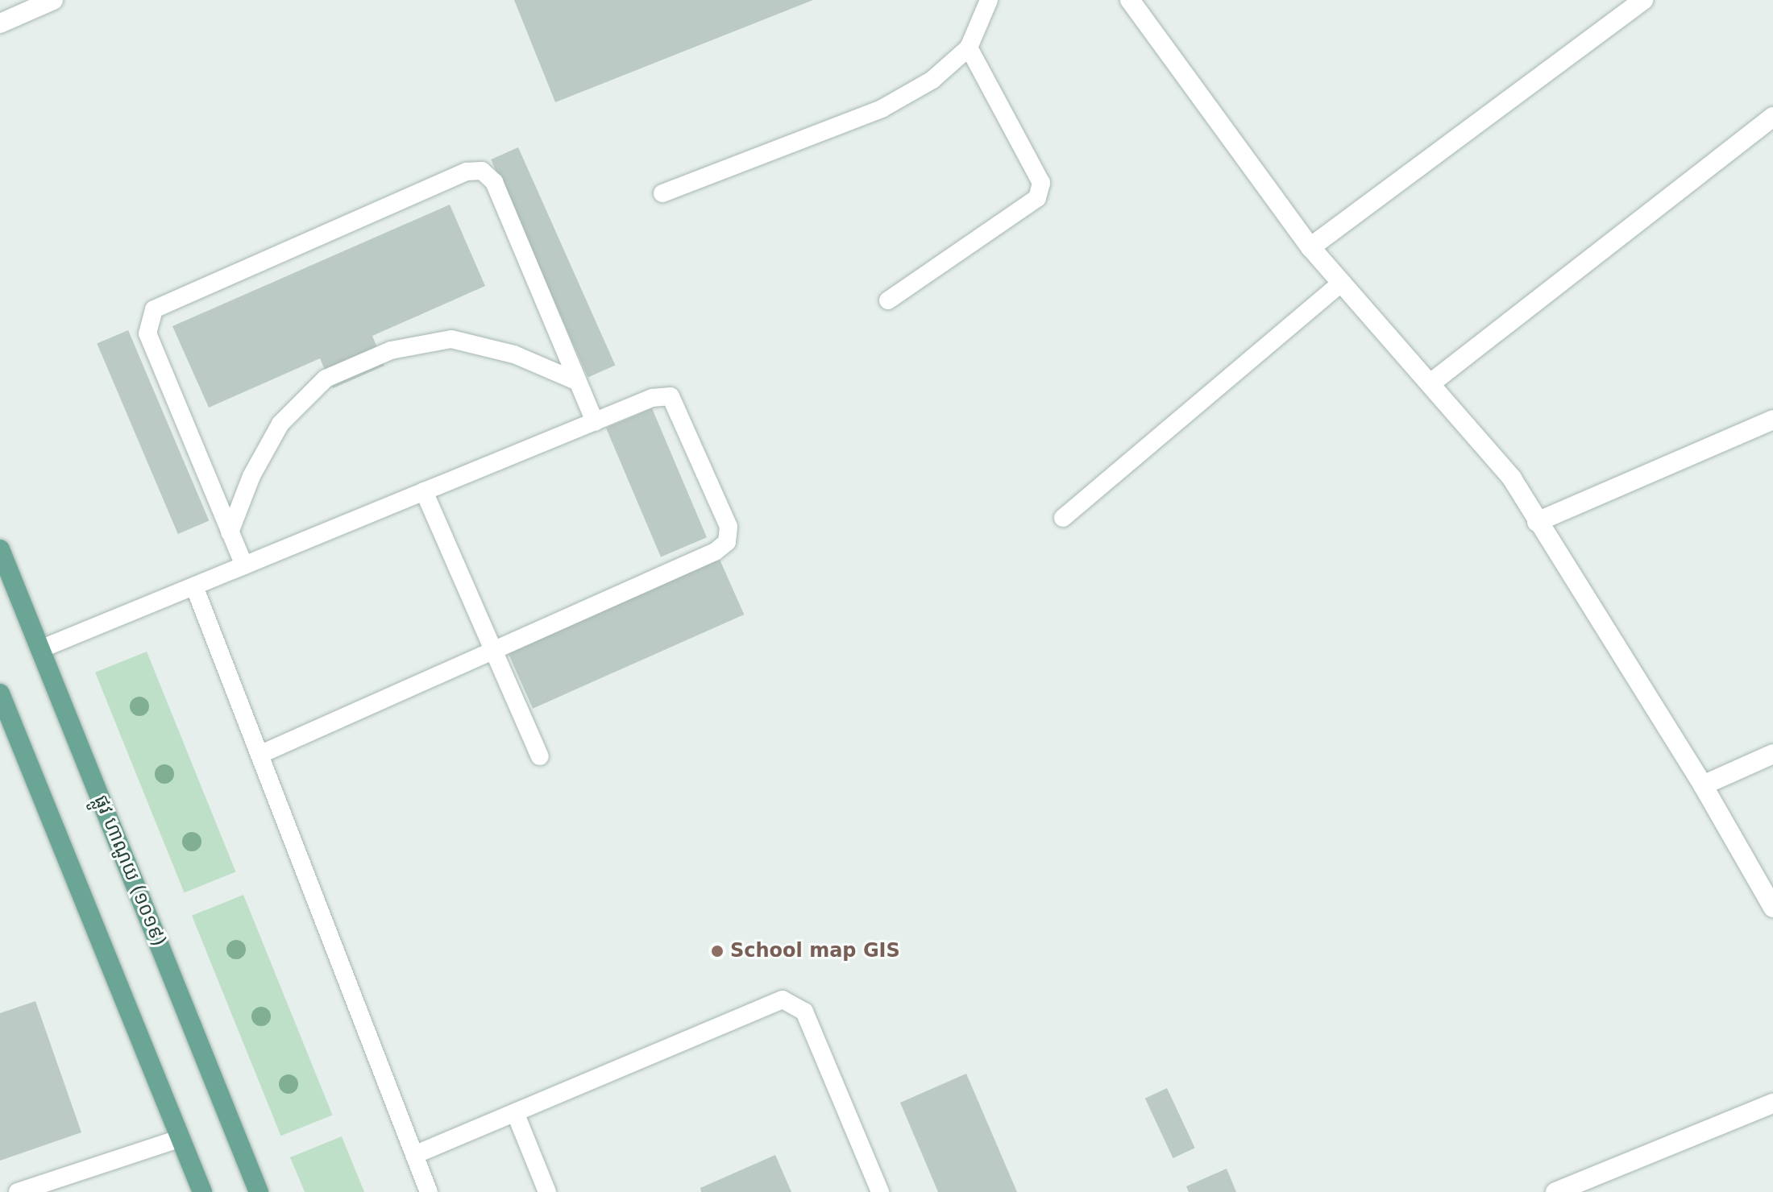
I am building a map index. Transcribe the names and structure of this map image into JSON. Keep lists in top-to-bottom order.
{
  "streets": {
    "main road": ["ផ្លូវ ហាណូយ (១០១៩)"]
  },
  "places": ["School map GIS"]
}
